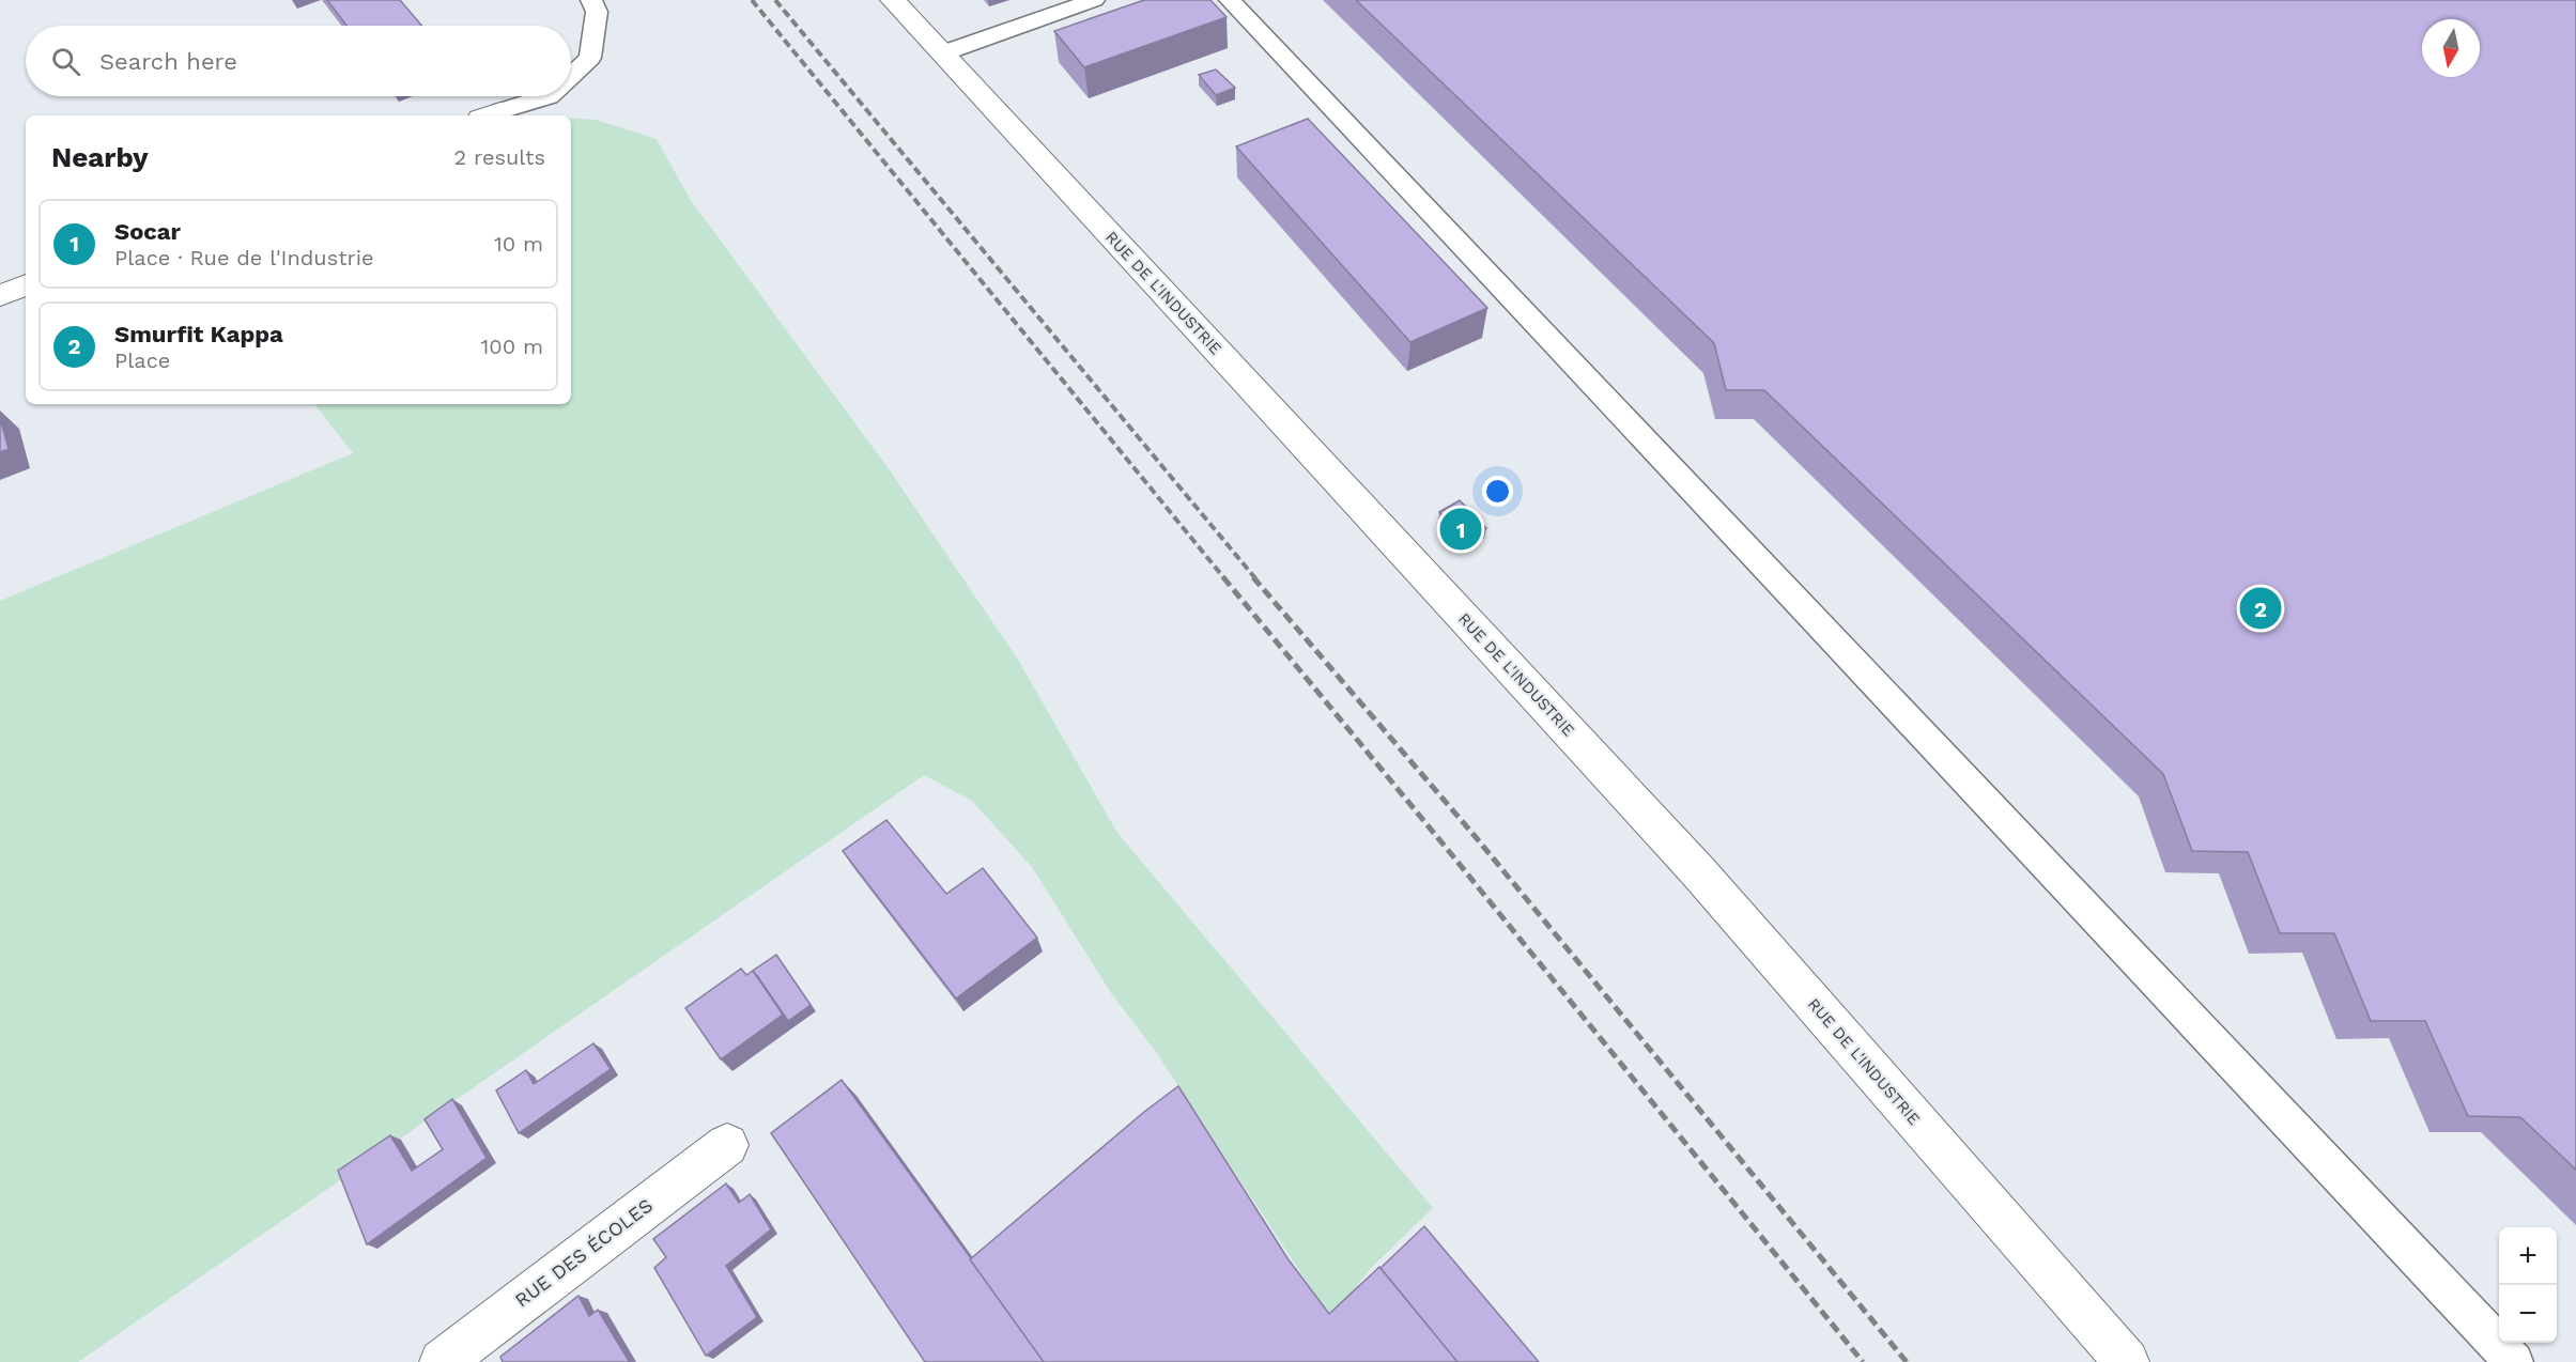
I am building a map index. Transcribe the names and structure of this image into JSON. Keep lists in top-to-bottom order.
{
  "streets": {
    "street": ["RUE DE L'INDUSTRIE", "RUE DES ÉCOLES"]
  },
  "north": "bottom",
  "page": {
    "search": "Search here",
    "heading": ["Nearby", "2 results"],
    "list": [
      {
        "mark": "1",
        "name": "Socar",
        "note": "Place · Rue de l'Industrie",
        "value": "10 m"
      },
      {
        "mark": "2",
        "name": "Smurfit Kappa",
        "note": "Place",
        "value": "100 m"
      }
    ],
    "pins": ["1", "2"],
    "map_buttons": ["+", "−"]
  }
}
